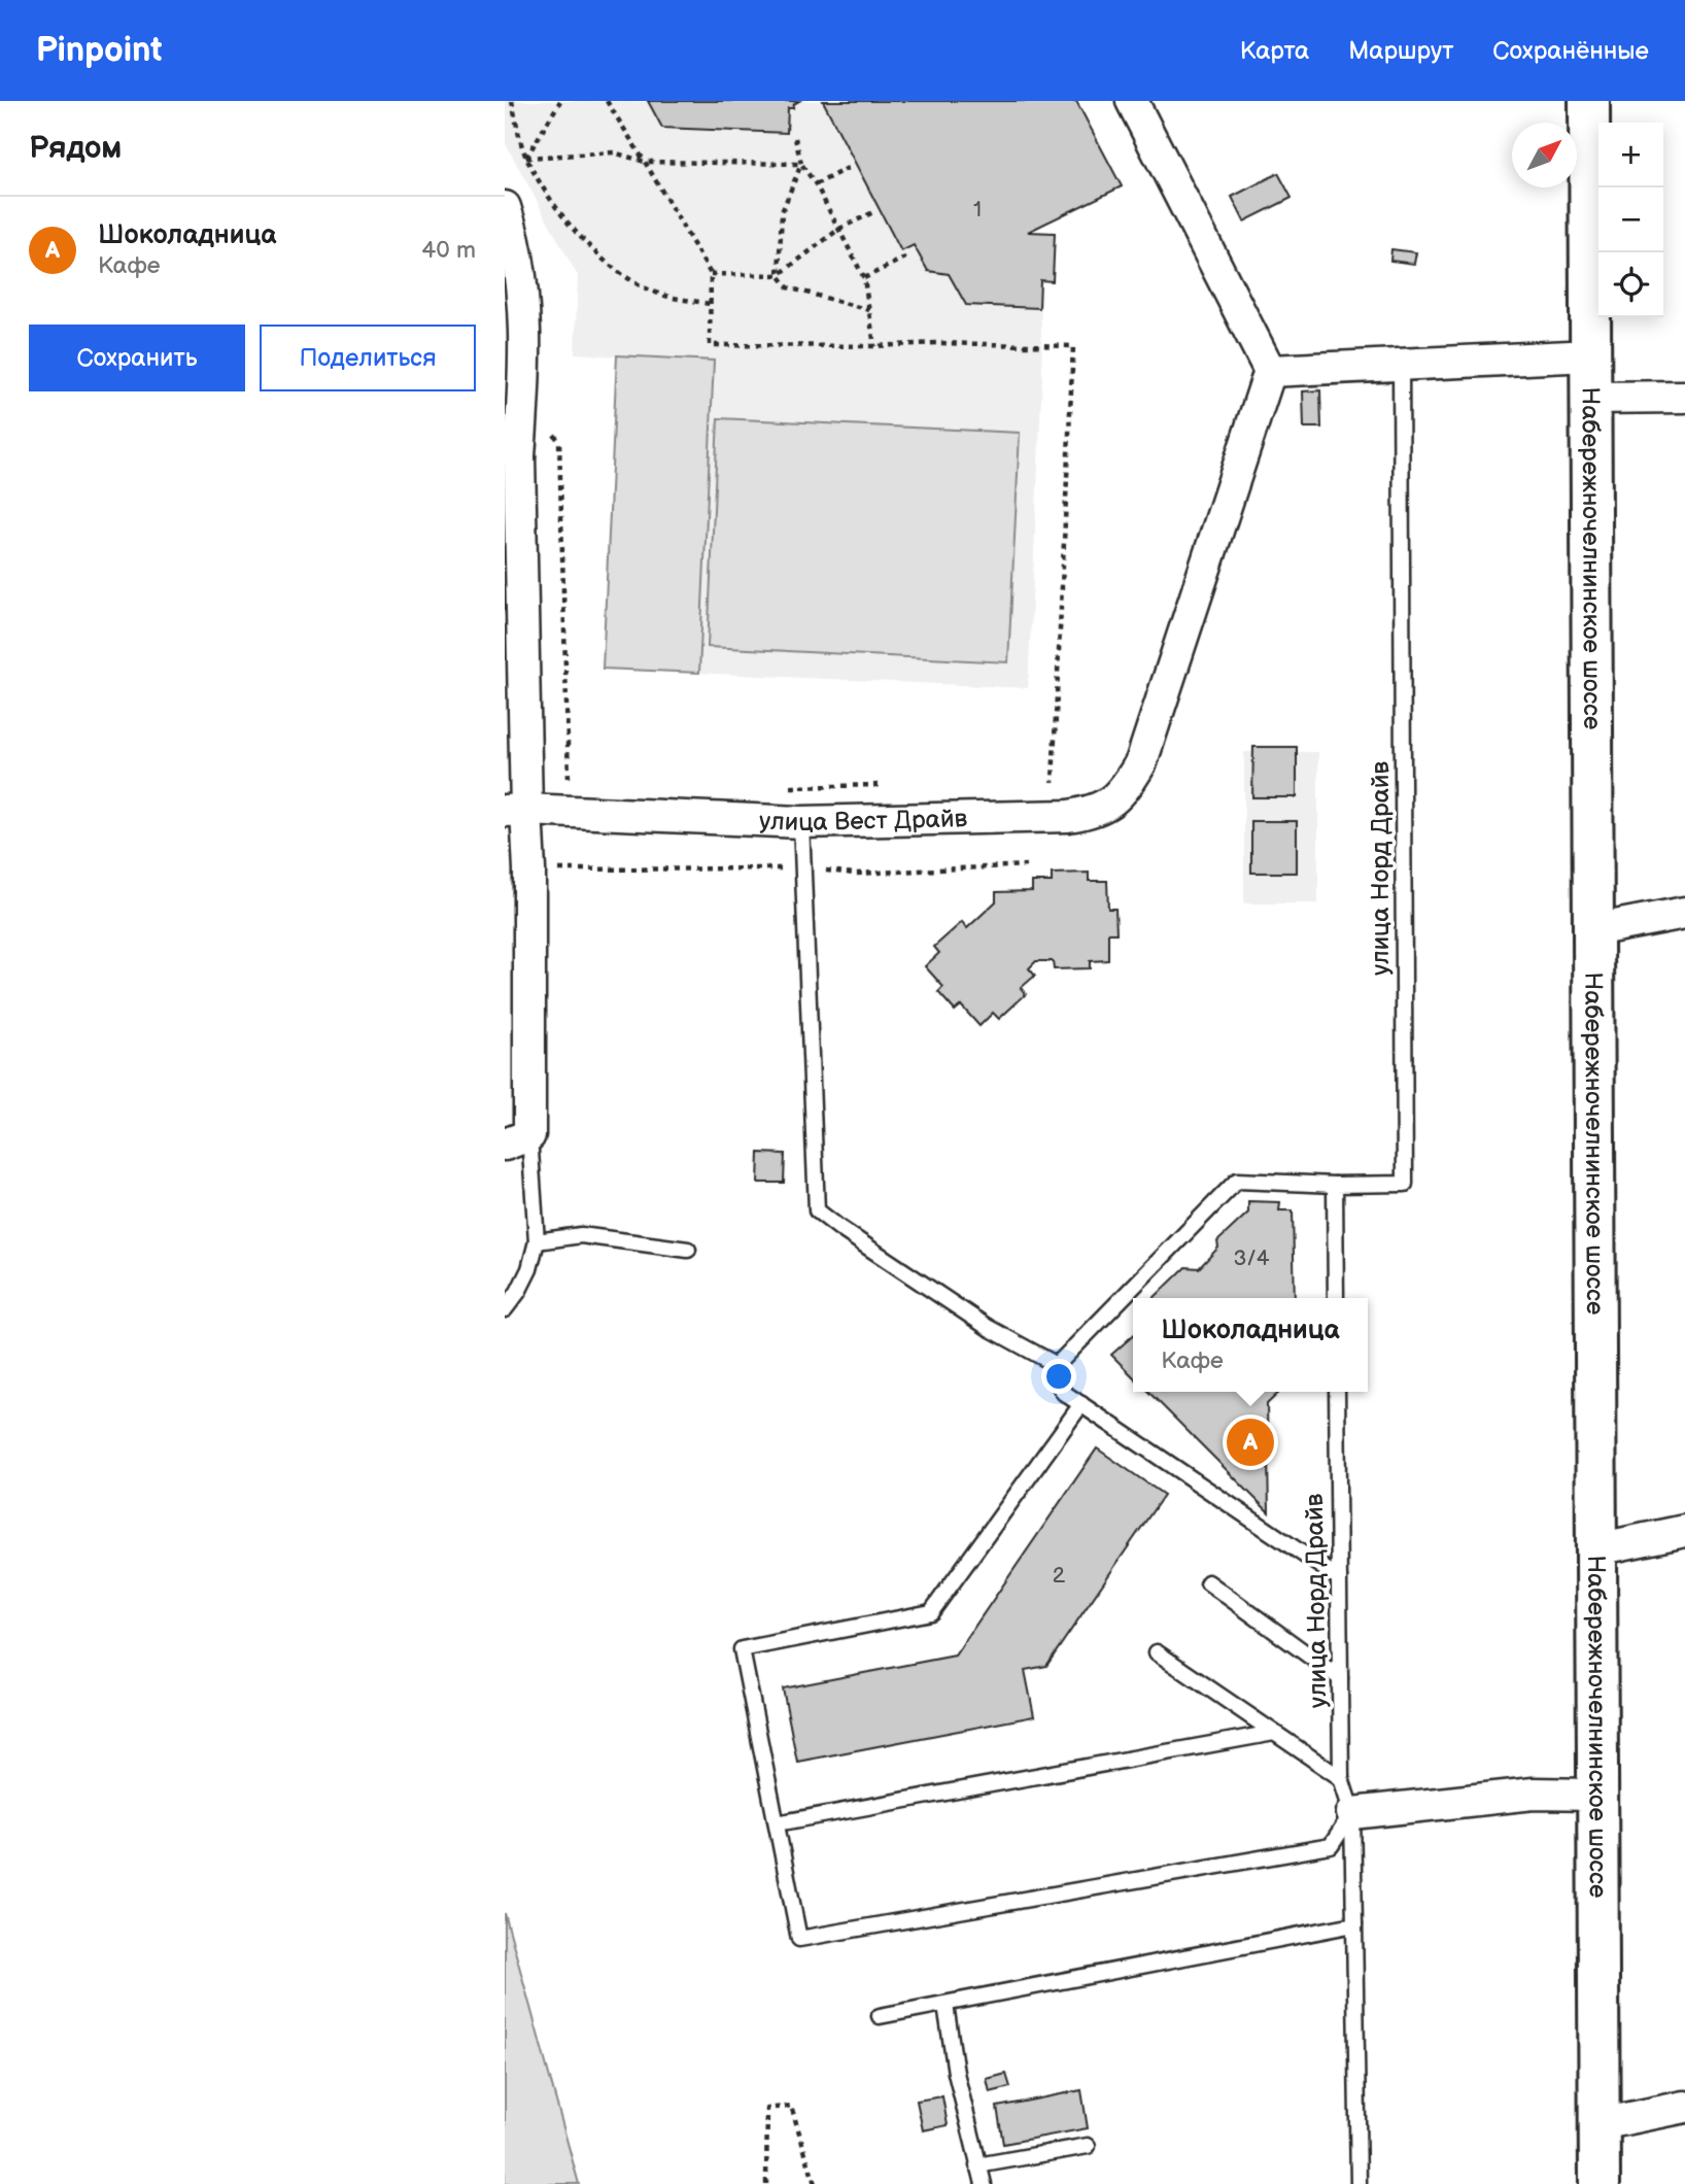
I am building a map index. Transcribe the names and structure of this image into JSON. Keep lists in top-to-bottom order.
{
  "streets": {
    "main road": ["Набережночелнинское шоссе"],
    "street": ["улица Вест Драйв"],
    "lane": ["улица Норд Драйв"]
  },
  "house_numbers": ["1", "3/4", "2"],
  "north": "top right",
  "page": {
    "header": "Pinpoint",
    "nav": ["Карта", "Маршрут", "Сохранённые"],
    "heading": "Рядом",
    "map_buttons": ["+", "−"],
    "list": [
      {
        "mark": "A",
        "name": "Шоколадница",
        "note": "Кафе",
        "value": "40 m"
      }
    ],
    "buttons": ["Сохранить", "Поделиться"],
    "popup": ["Шоколадница", "Кафе"],
    "pins": "A"
  }
}
